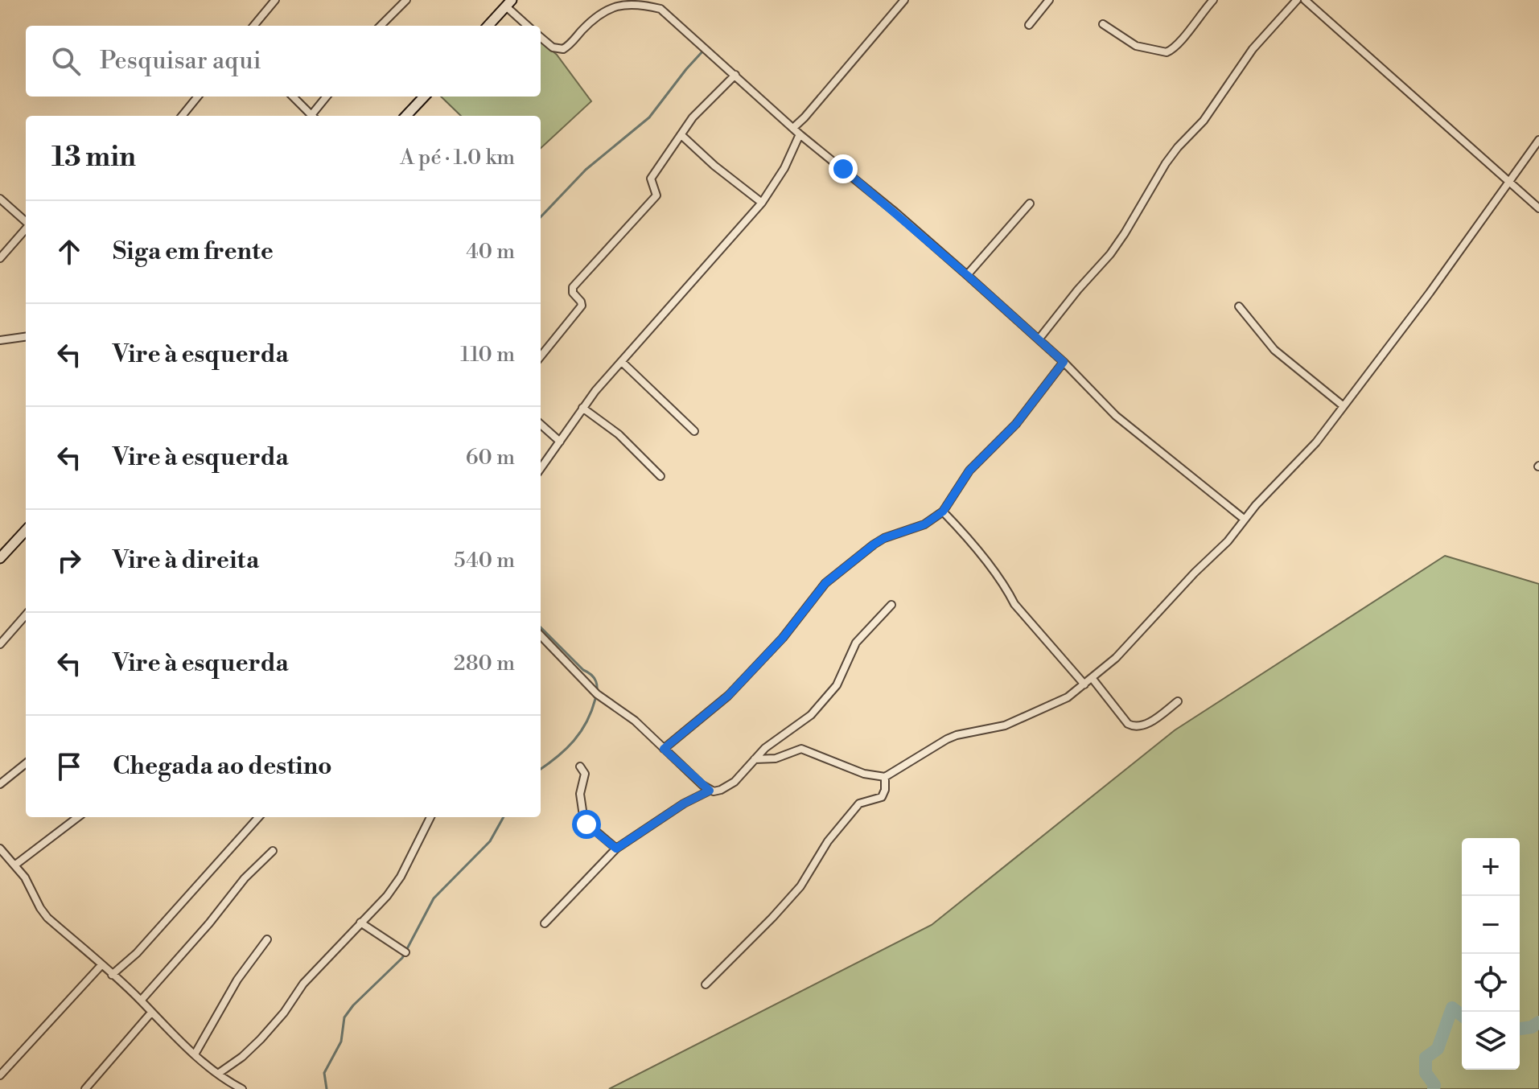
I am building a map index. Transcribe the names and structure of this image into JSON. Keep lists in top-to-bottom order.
{
  "page": {
    "search": "Pesquisar aqui",
    "heading": ["13 min", "A pé · 1.0 km"],
    "list": [
      ["Siga em frente", "40 m"],
      ["Vire à esquerda", "110 m"],
      ["Vire à esquerda", "60 m"],
      ["Vire à direita", "540 m"],
      ["Vire à esquerda", "280 m"],
      "Chegada ao destino"
    ],
    "map_buttons": ["+", "−"]
  }
}
